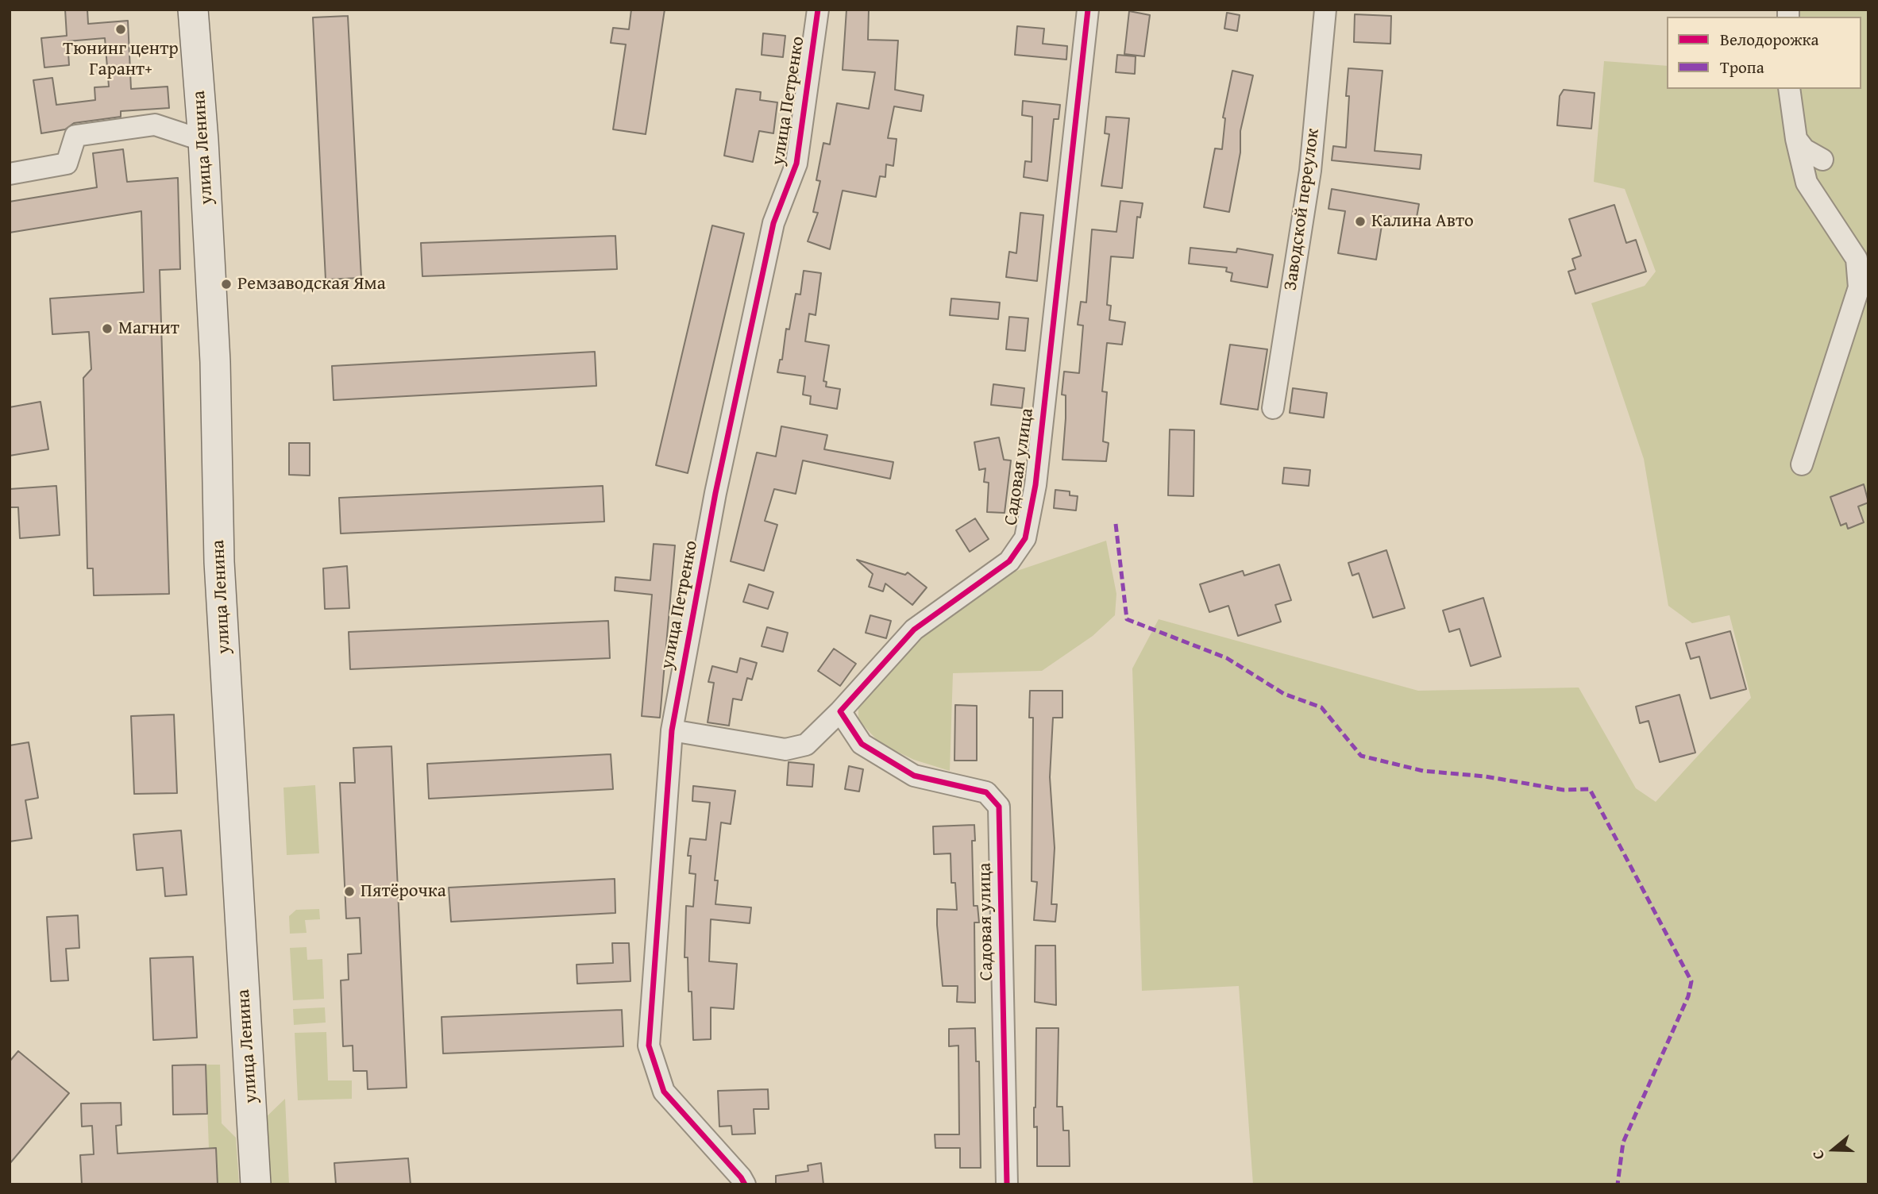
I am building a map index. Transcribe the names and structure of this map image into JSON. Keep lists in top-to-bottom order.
{
  "streets": {
    "street": [
      "улица Петренко",
      "улица Ленина",
      "Заводской переулок",
      "Садовая улица"
    ]
  },
  "places": [
    "Тюнинг центр Гарант+",
    "Калина Авто",
    "Ремзаводская Яма",
    "Магнит",
    "Пятёрочка"
  ],
  "legend": ["Велодорожка", "Тропа"],
  "north": "left"
}
